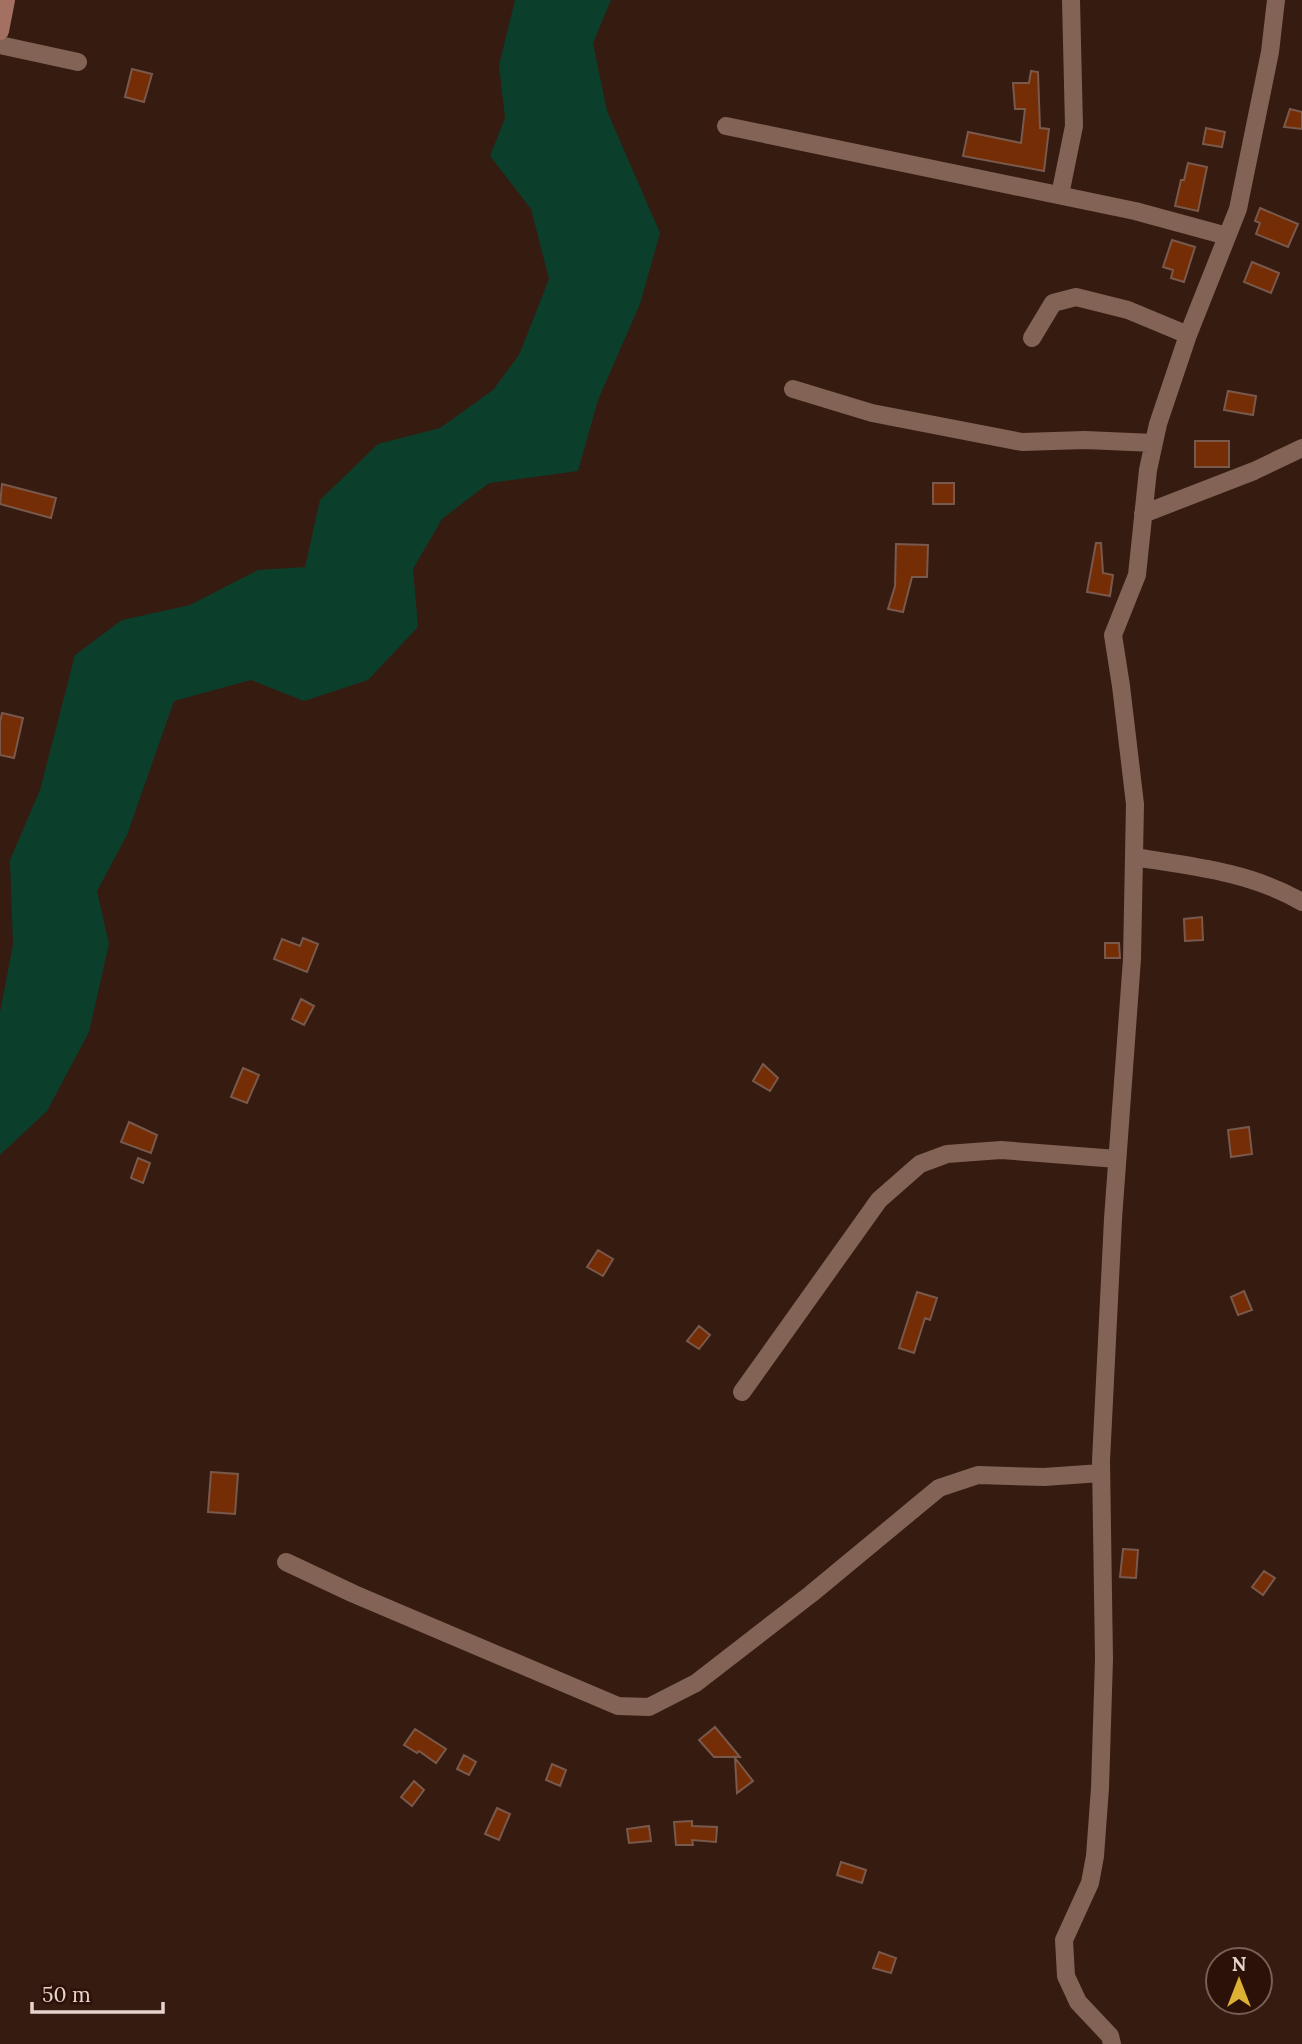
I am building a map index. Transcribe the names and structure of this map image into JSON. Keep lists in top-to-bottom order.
{
  "scale_bar": "50 m",
  "north": "top"
}
